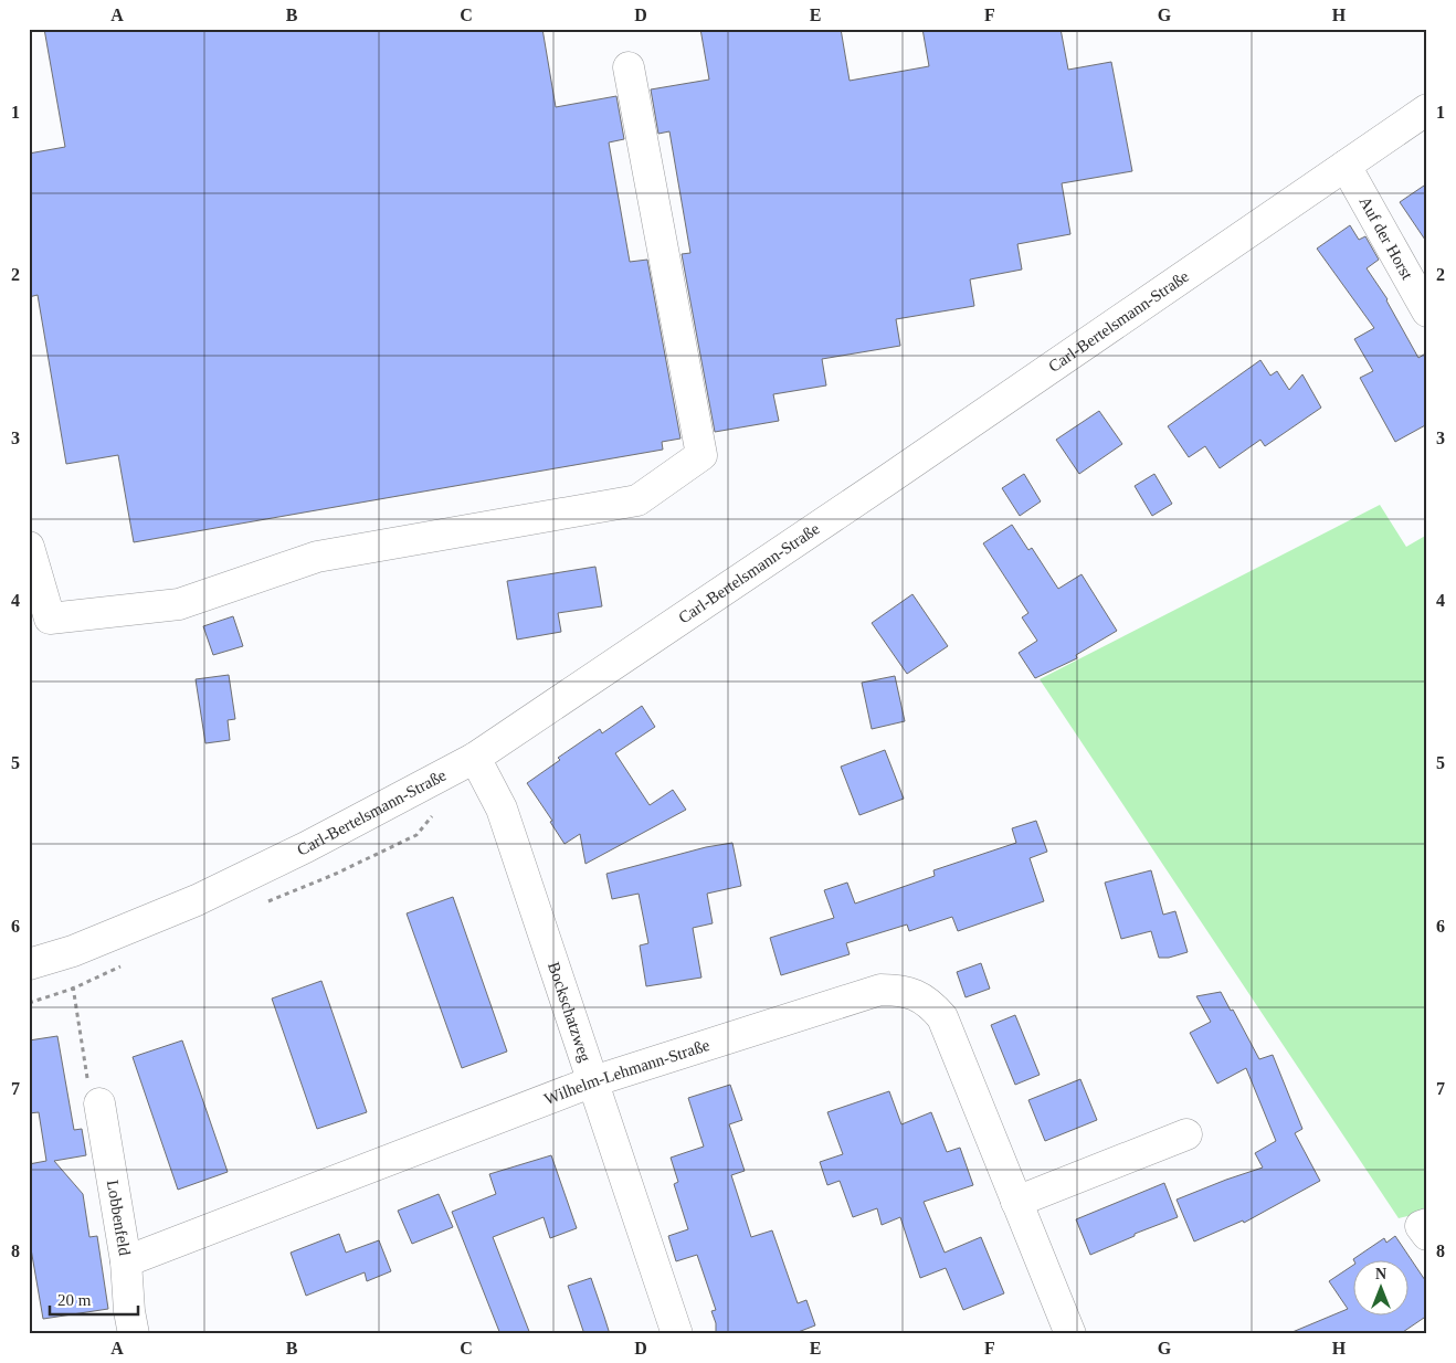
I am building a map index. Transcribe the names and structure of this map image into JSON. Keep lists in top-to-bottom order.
{
  "streets": {
    "street": [
      "Auf der Horst",
      "Carl-Bertelsmann-Straße",
      "Bockschatzweg",
      "Wilhelm-Lehmann-Straße",
      "Lobbenfeld"
    ]
  },
  "crossings": [
    ["Auf der Horst", "Carl-Bertelsmann-Straße"],
    ["Carl-Bertelsmann-Straße", "Bockschatzweg"],
    ["Bockschatzweg", "Wilhelm-Lehmann-Straße"],
    ["Wilhelm-Lehmann-Straße", "Lobbenfeld"]
  ],
  "scale_bar": "20 m",
  "north": "top",
  "grid": {
    "columns": [
      "A",
      "B",
      "C",
      "D",
      "E",
      "F",
      "G",
      "H"
    ],
    "rows": [
      "1",
      "2",
      "3",
      "4",
      "5",
      "6",
      "7",
      "8"
    ]
  }
}
